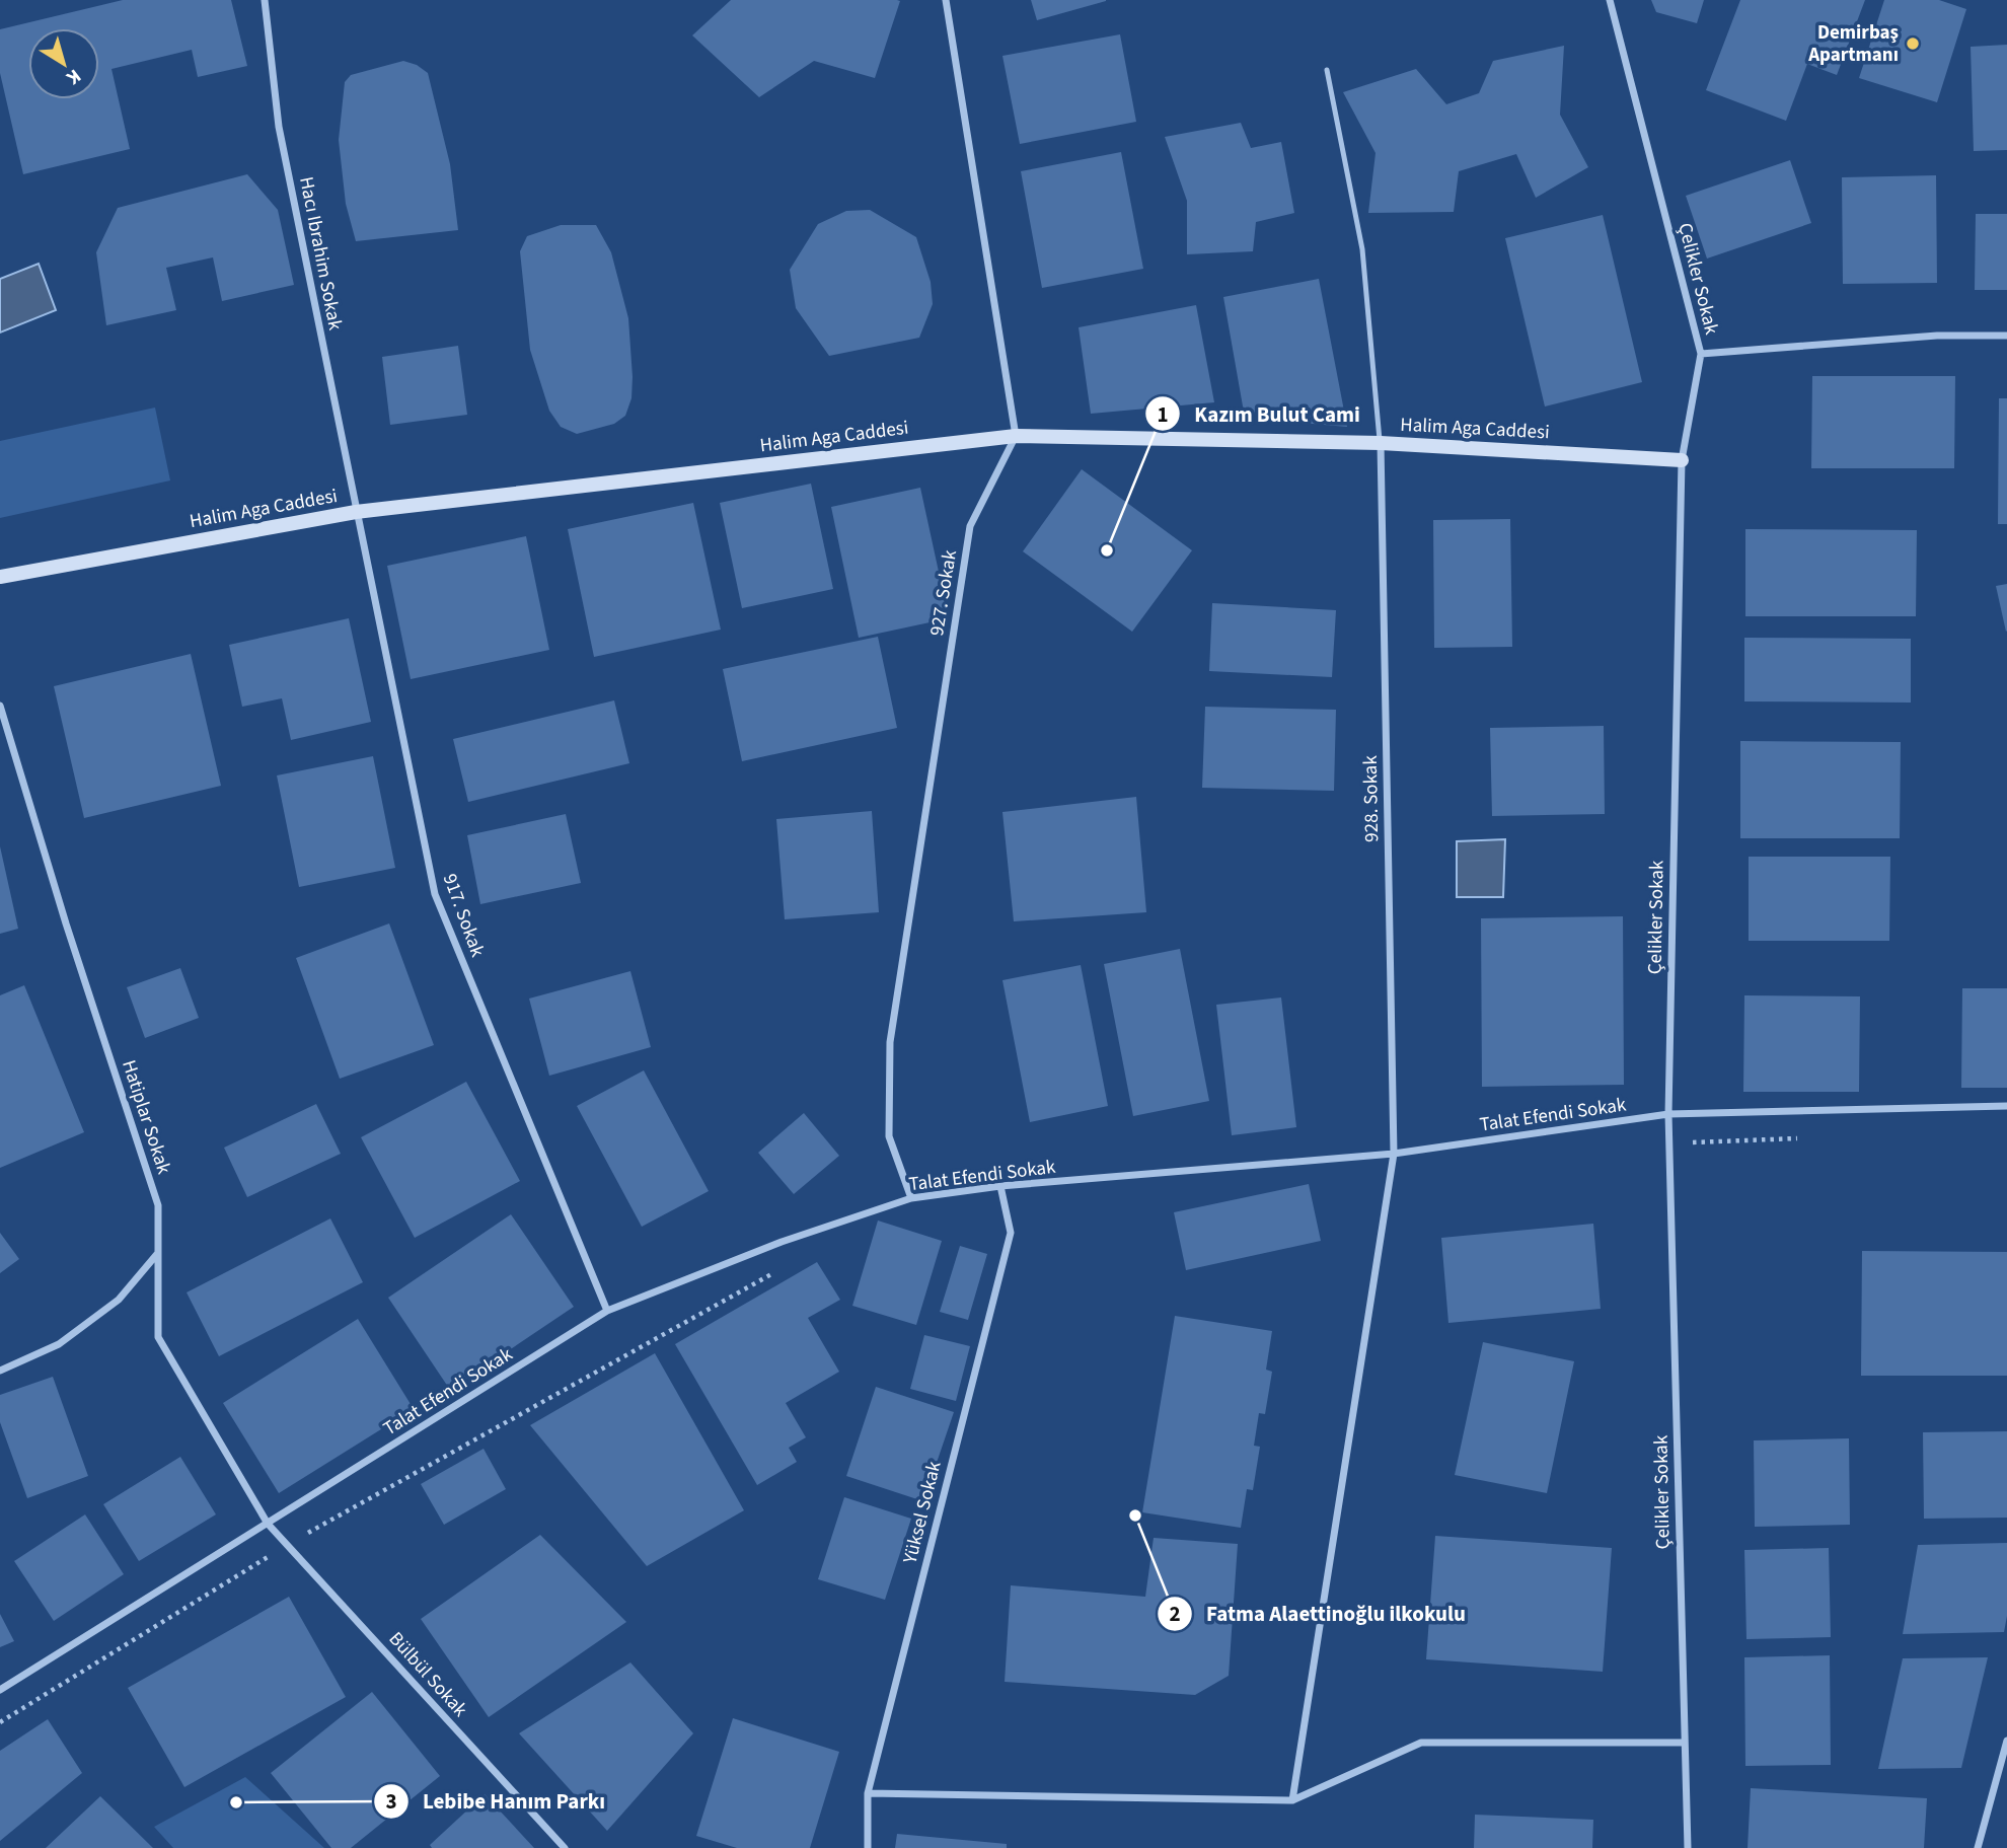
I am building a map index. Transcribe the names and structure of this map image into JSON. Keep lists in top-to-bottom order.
{
  "streets": {
    "street": [
      "Hacı Ibrahim Sokak",
      "Çelikler Sokak",
      "Halim Aga Caddesi",
      "927. Sokak",
      "928. Sokak",
      "917. Sokak",
      "Talat Efendi Sokak",
      "Hatiplar Sokak",
      "Yüksel Sokak",
      "Bülbül Sokak"
    ]
  },
  "crossings": [
    ["Hacı Ibrahim Sokak", "Halim Aga Caddesi"],
    ["Hacı Ibrahim Sokak", "917. Sokak"],
    ["Çelikler Sokak", "Halim Aga Caddesi"],
    ["Çelikler Sokak", "Talat Efendi Sokak"],
    ["Halim Aga Caddesi", "927. Sokak"],
    ["Halim Aga Caddesi", "928. Sokak"],
    ["Halim Aga Caddesi", "917. Sokak"],
    ["927. Sokak", "Talat Efendi Sokak"],
    ["928. Sokak", "Talat Efendi Sokak"],
    ["917. Sokak", "Talat Efendi Sokak"],
    ["Talat Efendi Sokak", "Hatiplar Sokak"],
    ["Talat Efendi Sokak", "Yüksel Sokak"],
    ["Talat Efendi Sokak", "Bülbül Sokak"],
    ["Hatiplar Sokak", "Bülbül Sokak"]
  ],
  "places": [
    "Demirbaş Apartmanı",
    "Kazım Bulut Cami",
    "Fatma Alaettinoğlu ilkokulu",
    "Lebibe Hanım Parkı"
  ],
  "north": "bottom right"
}
